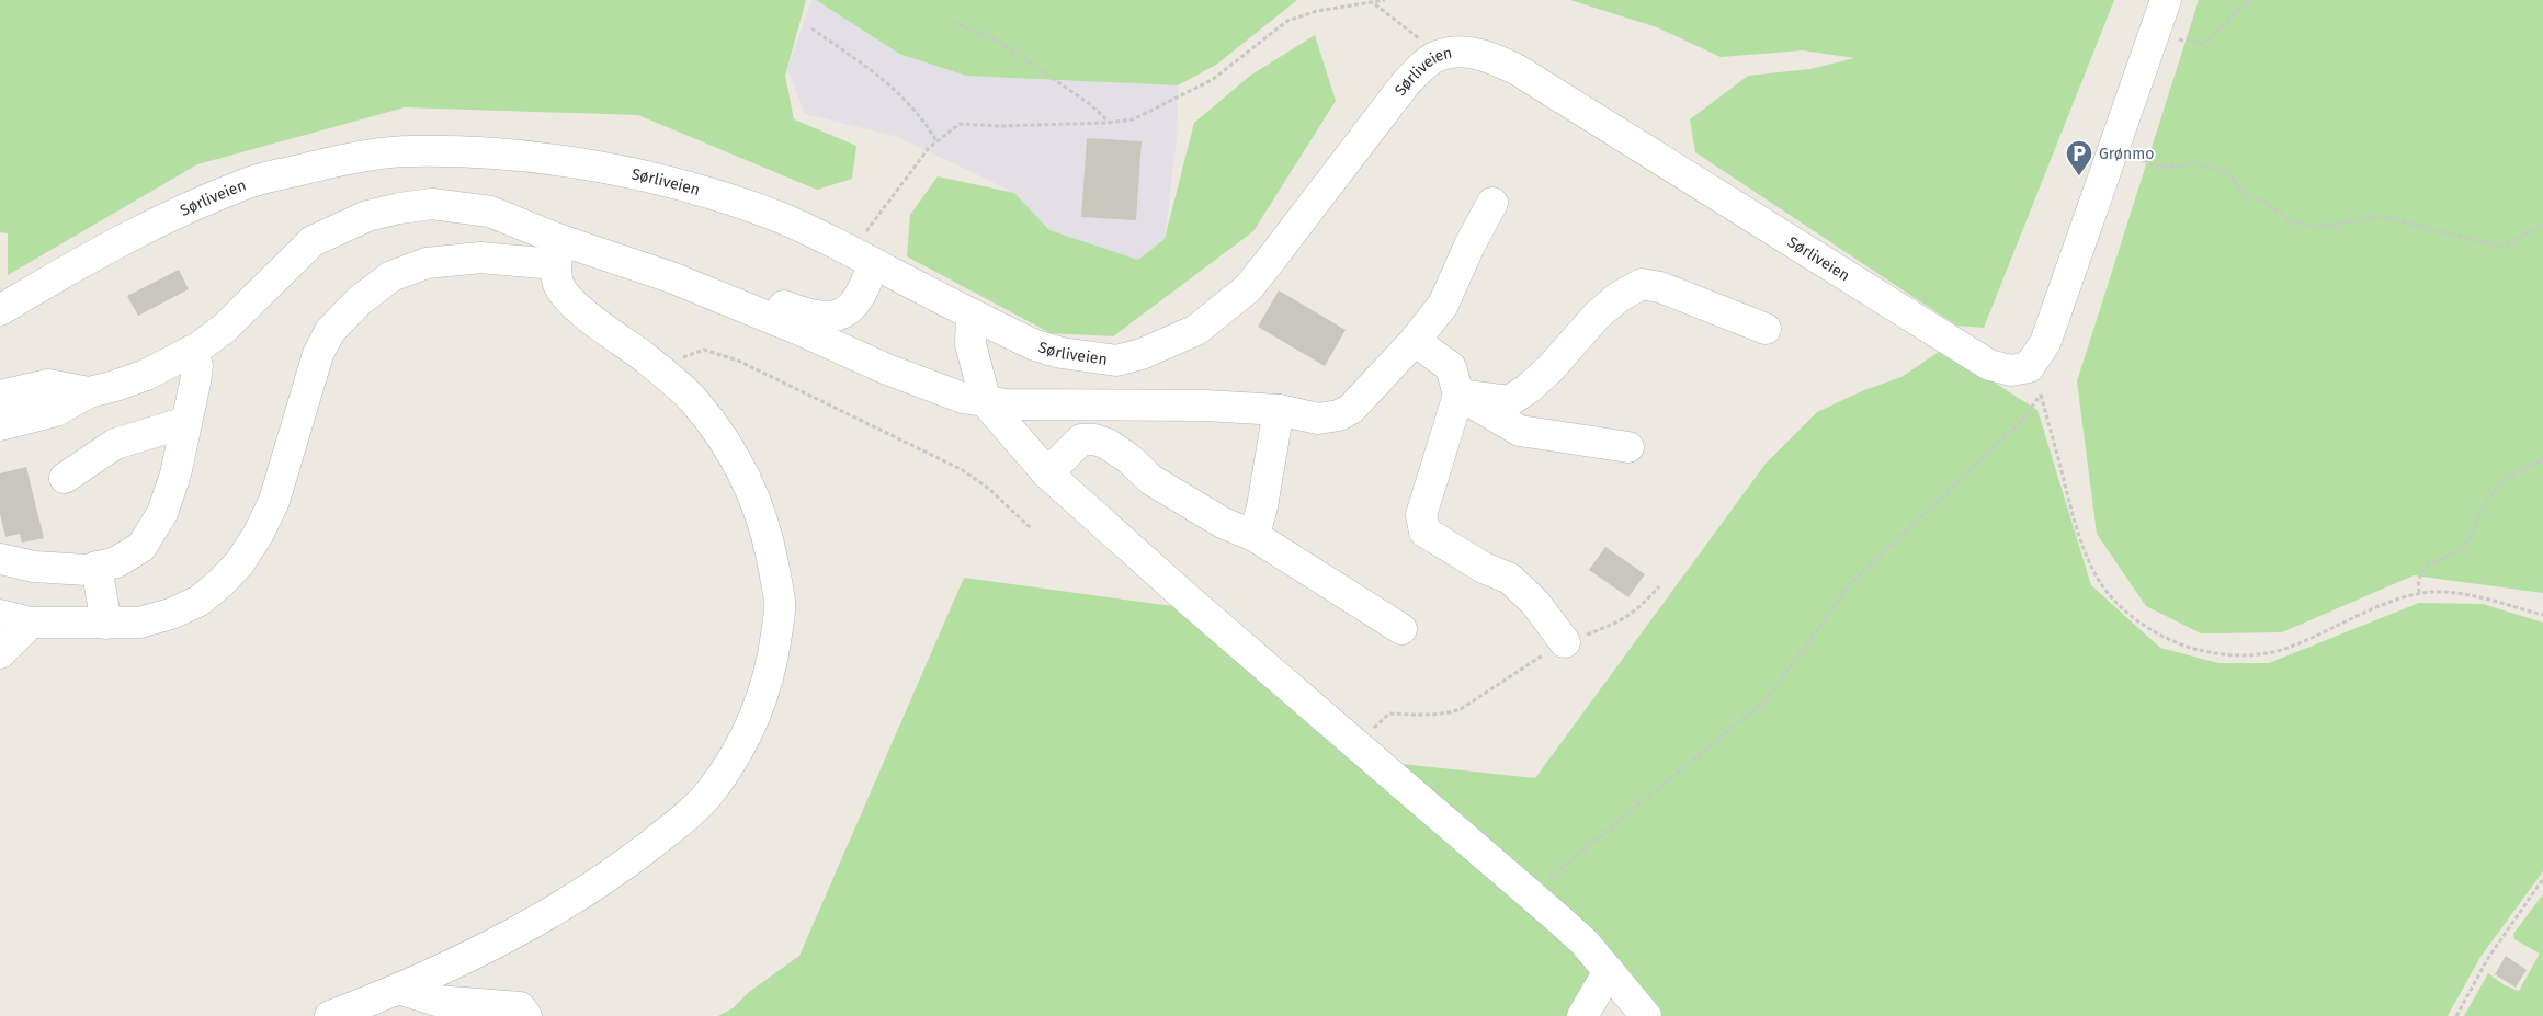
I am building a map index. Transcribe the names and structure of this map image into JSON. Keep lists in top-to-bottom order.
{
  "streets": {
    "street": ["Sørliveien"]
  },
  "places": {
    "parking": ["Grønmo"]
  }
}
